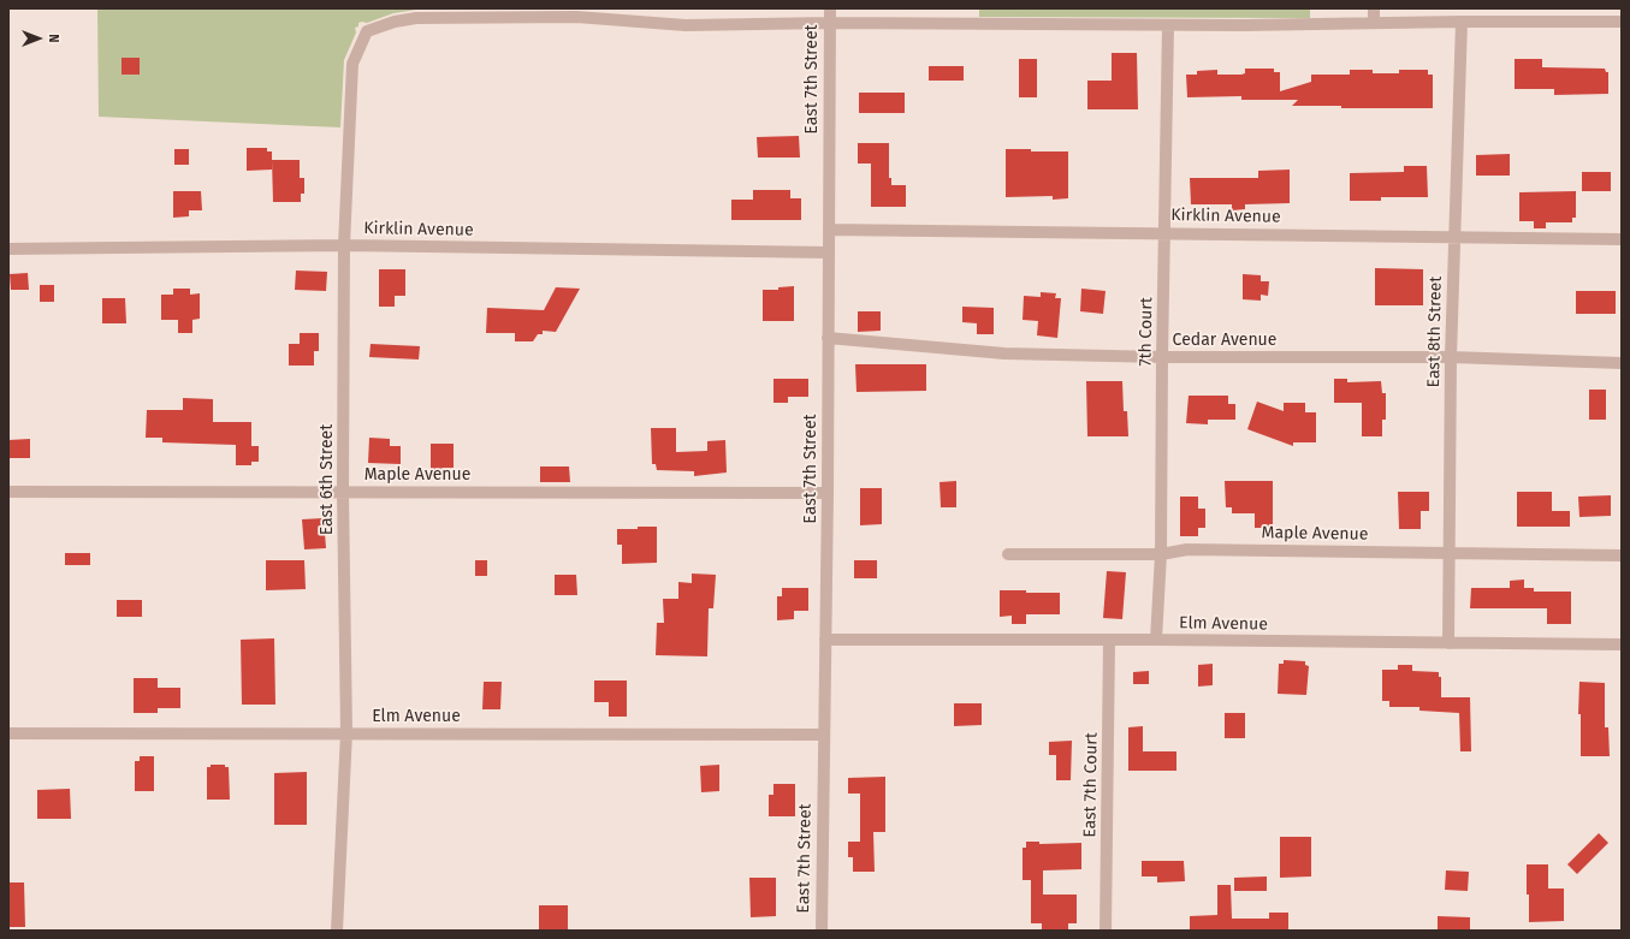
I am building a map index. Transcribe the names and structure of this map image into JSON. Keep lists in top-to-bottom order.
{
  "streets": {
    "street": [
      "East 7th Street",
      "Kirklin Avenue",
      "7th Court",
      "East 8th Street",
      "Cedar Avenue",
      "Maple Avenue",
      "East 6th Street",
      "Elm Avenue",
      "East 7th Court"
    ]
  },
  "crossings": [
    ["East 7th Street", "Kirklin Avenue"],
    ["East 7th Street", "Cedar Avenue"],
    ["East 7th Street", "Maple Avenue"],
    ["East 7th Street", "Elm Avenue"],
    ["Kirklin Avenue", "7th Court"],
    ["Kirklin Avenue", "East 8th Street"],
    ["Kirklin Avenue", "East 6th Street"],
    ["7th Court", "Cedar Avenue"],
    ["7th Court", "Maple Avenue"],
    ["7th Court", "Elm Avenue"],
    ["East 8th Street", "Cedar Avenue"],
    ["East 8th Street", "Maple Avenue"],
    ["East 8th Street", "Elm Avenue"],
    ["Maple Avenue", "East 6th Street"],
    ["East 6th Street", "Elm Avenue"],
    ["Elm Avenue", "East 7th Court"]
  ],
  "north": "right"
}
